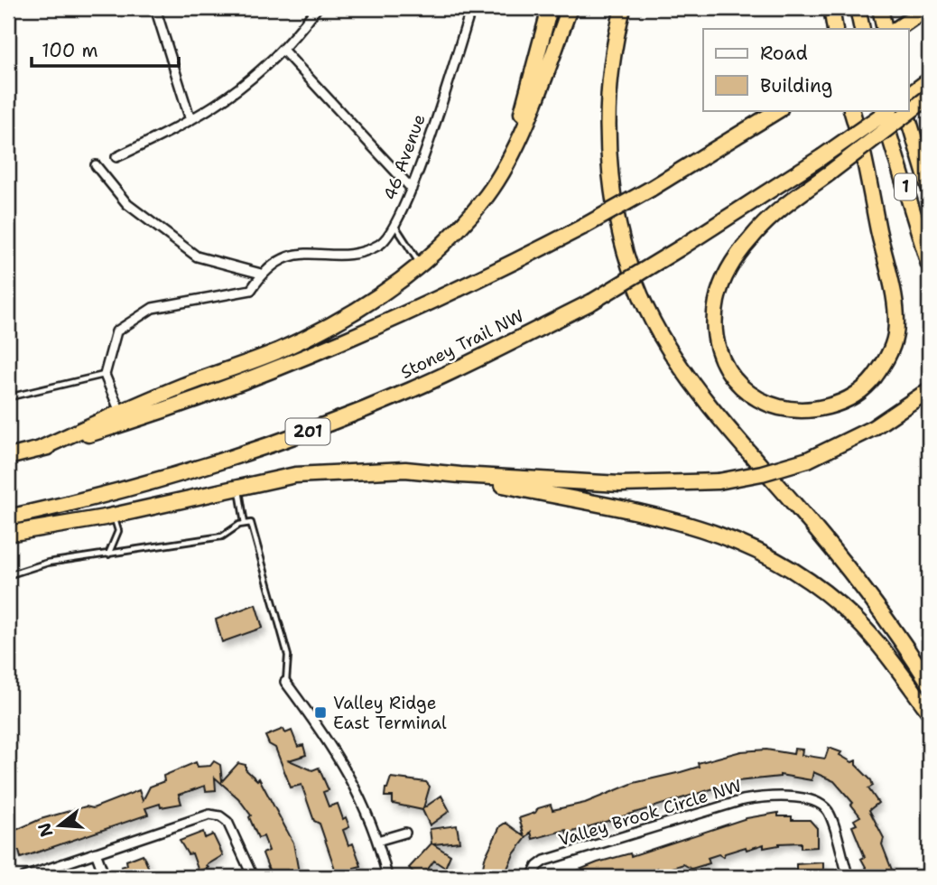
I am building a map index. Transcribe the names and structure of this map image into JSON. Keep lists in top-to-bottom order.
{
  "streets": {
    "highway": ["1", "Stoney Trail NW", "201"],
    "street": ["46 Avenue", "Valley Brook Circle NW"]
  },
  "places": {
    "transit": ["Valley Ridge East Terminal"]
  },
  "legend": ["Road", "Building"],
  "scale_bar": "100 m",
  "north": "left"
}
